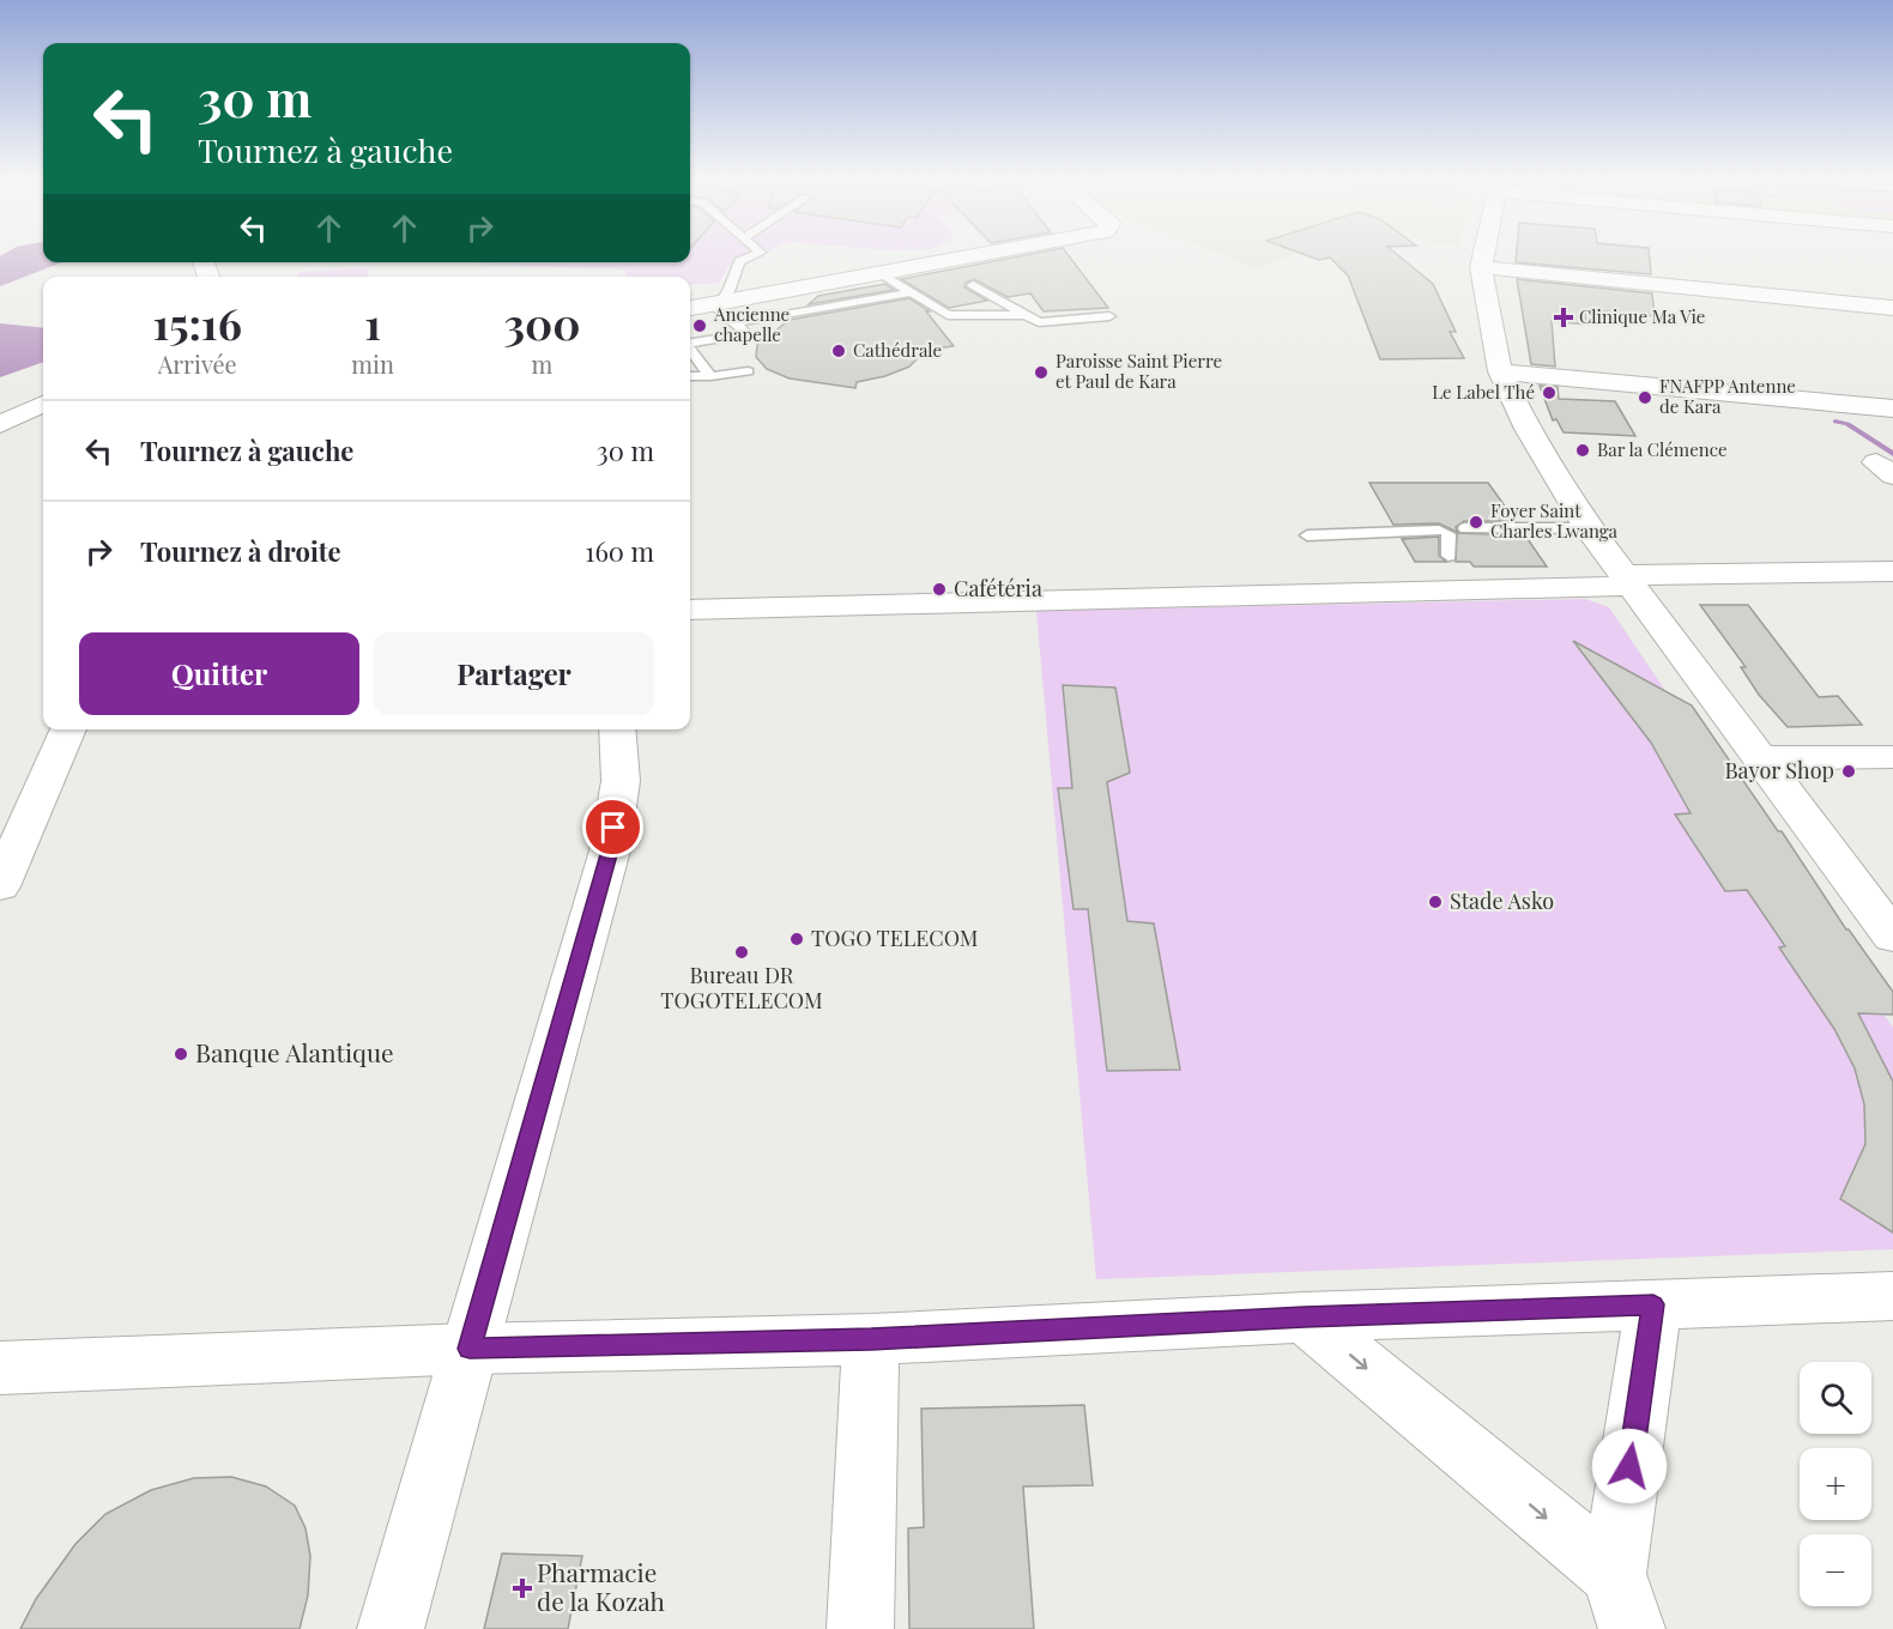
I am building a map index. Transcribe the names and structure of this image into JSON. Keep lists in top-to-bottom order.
{
  "places": {
    "health": ["Clinique Ma Vie", "Pharmacie de la Kozah"],
    "other": [
      "Ancienne chapelle",
      "Cathédrale",
      "Paroisse Saint Pierre et Paul de Kara",
      "Le Label Thé",
      "FNAFPP Antenne de Kara",
      "Bar la Clémence",
      "Foyer Saint Charles Lwanga",
      "Cafétéria",
      "Bayor Shop",
      "Stade Asko",
      "TOGO TELECOM",
      "Bureau DR TOGOTELECOM",
      "Banque Alantique"
    ]
  },
  "page": {
    "turn": ["30 m", "Tournez à gauche"],
    "eta": [
      "15:16",
      "Arrivée",
      "1",
      "min",
      "300",
      "m"
    ],
    "list": [
      {
        "name": "Tournez à gauche",
        "value": "30 m"
      },
      {
        "name": "Tournez à droite",
        "value": "160 m"
      }
    ],
    "buttons": ["Quitter", "Partager"],
    "map_buttons": ["+", "−"]
  }
}
